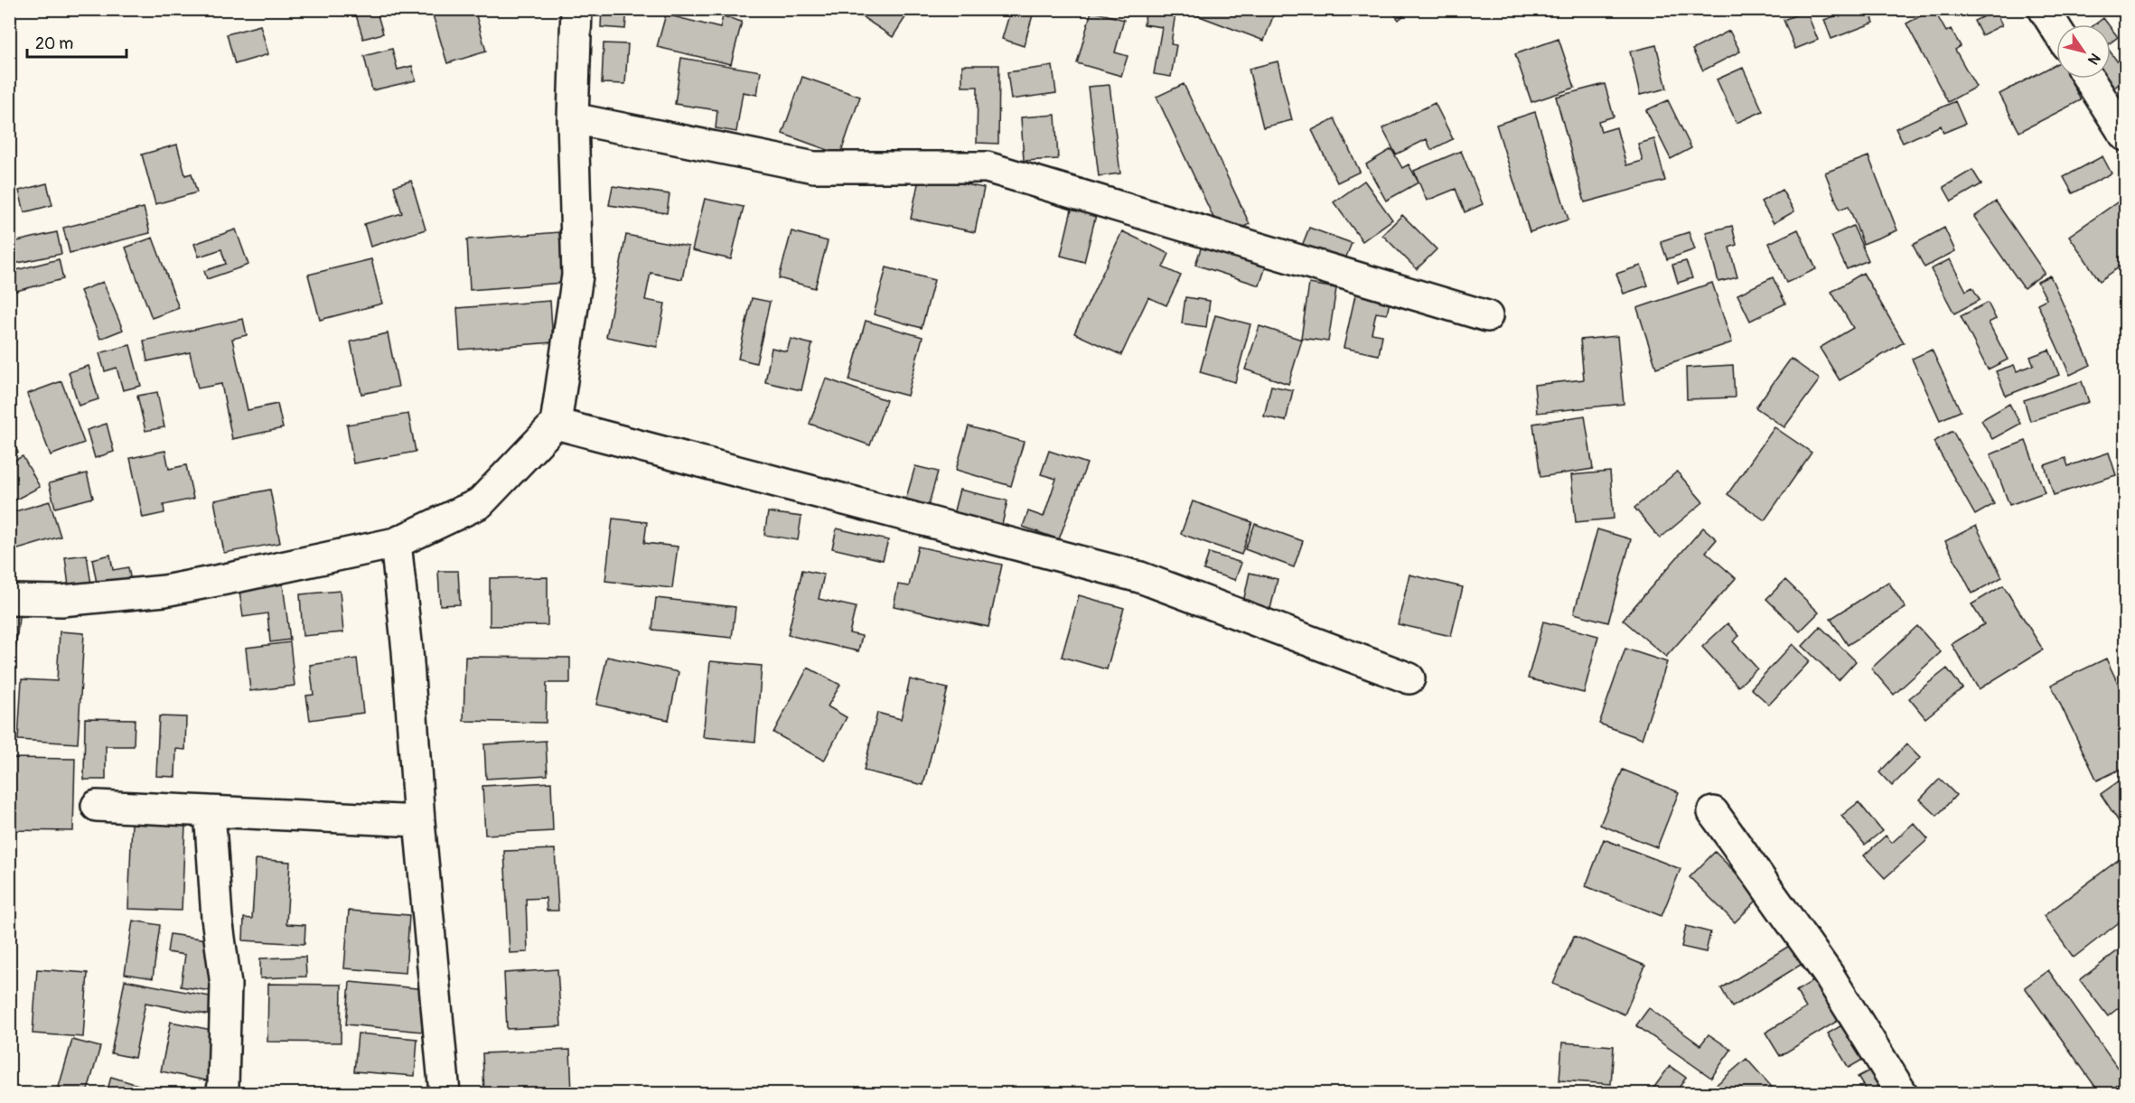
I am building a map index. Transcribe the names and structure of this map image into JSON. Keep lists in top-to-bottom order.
{
  "scale_bar": "20 m",
  "north": "bottom right"
}
